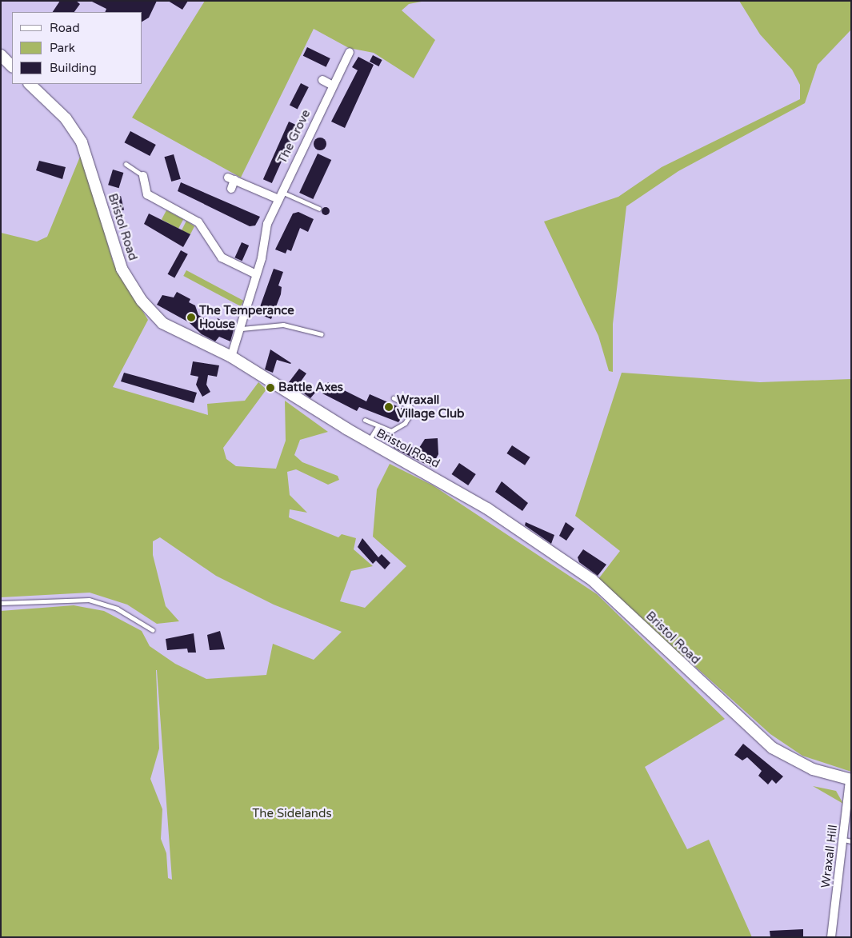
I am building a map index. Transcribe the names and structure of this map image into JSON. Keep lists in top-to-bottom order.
{
  "streets": {
    "main road": ["Bristol Road"],
    "street": ["The Grove", "Wraxall Hill"]
  },
  "crossings": [
    ["The Grove", "Bristol Road"],
    ["Bristol Road", "Wraxall Hill"]
  ],
  "parks": ["The Sidelands"],
  "places": ["The Temperance House", "Battle Axes", "Wraxall Village Club"],
  "legend": ["Road", "Park", "Building"]
}
